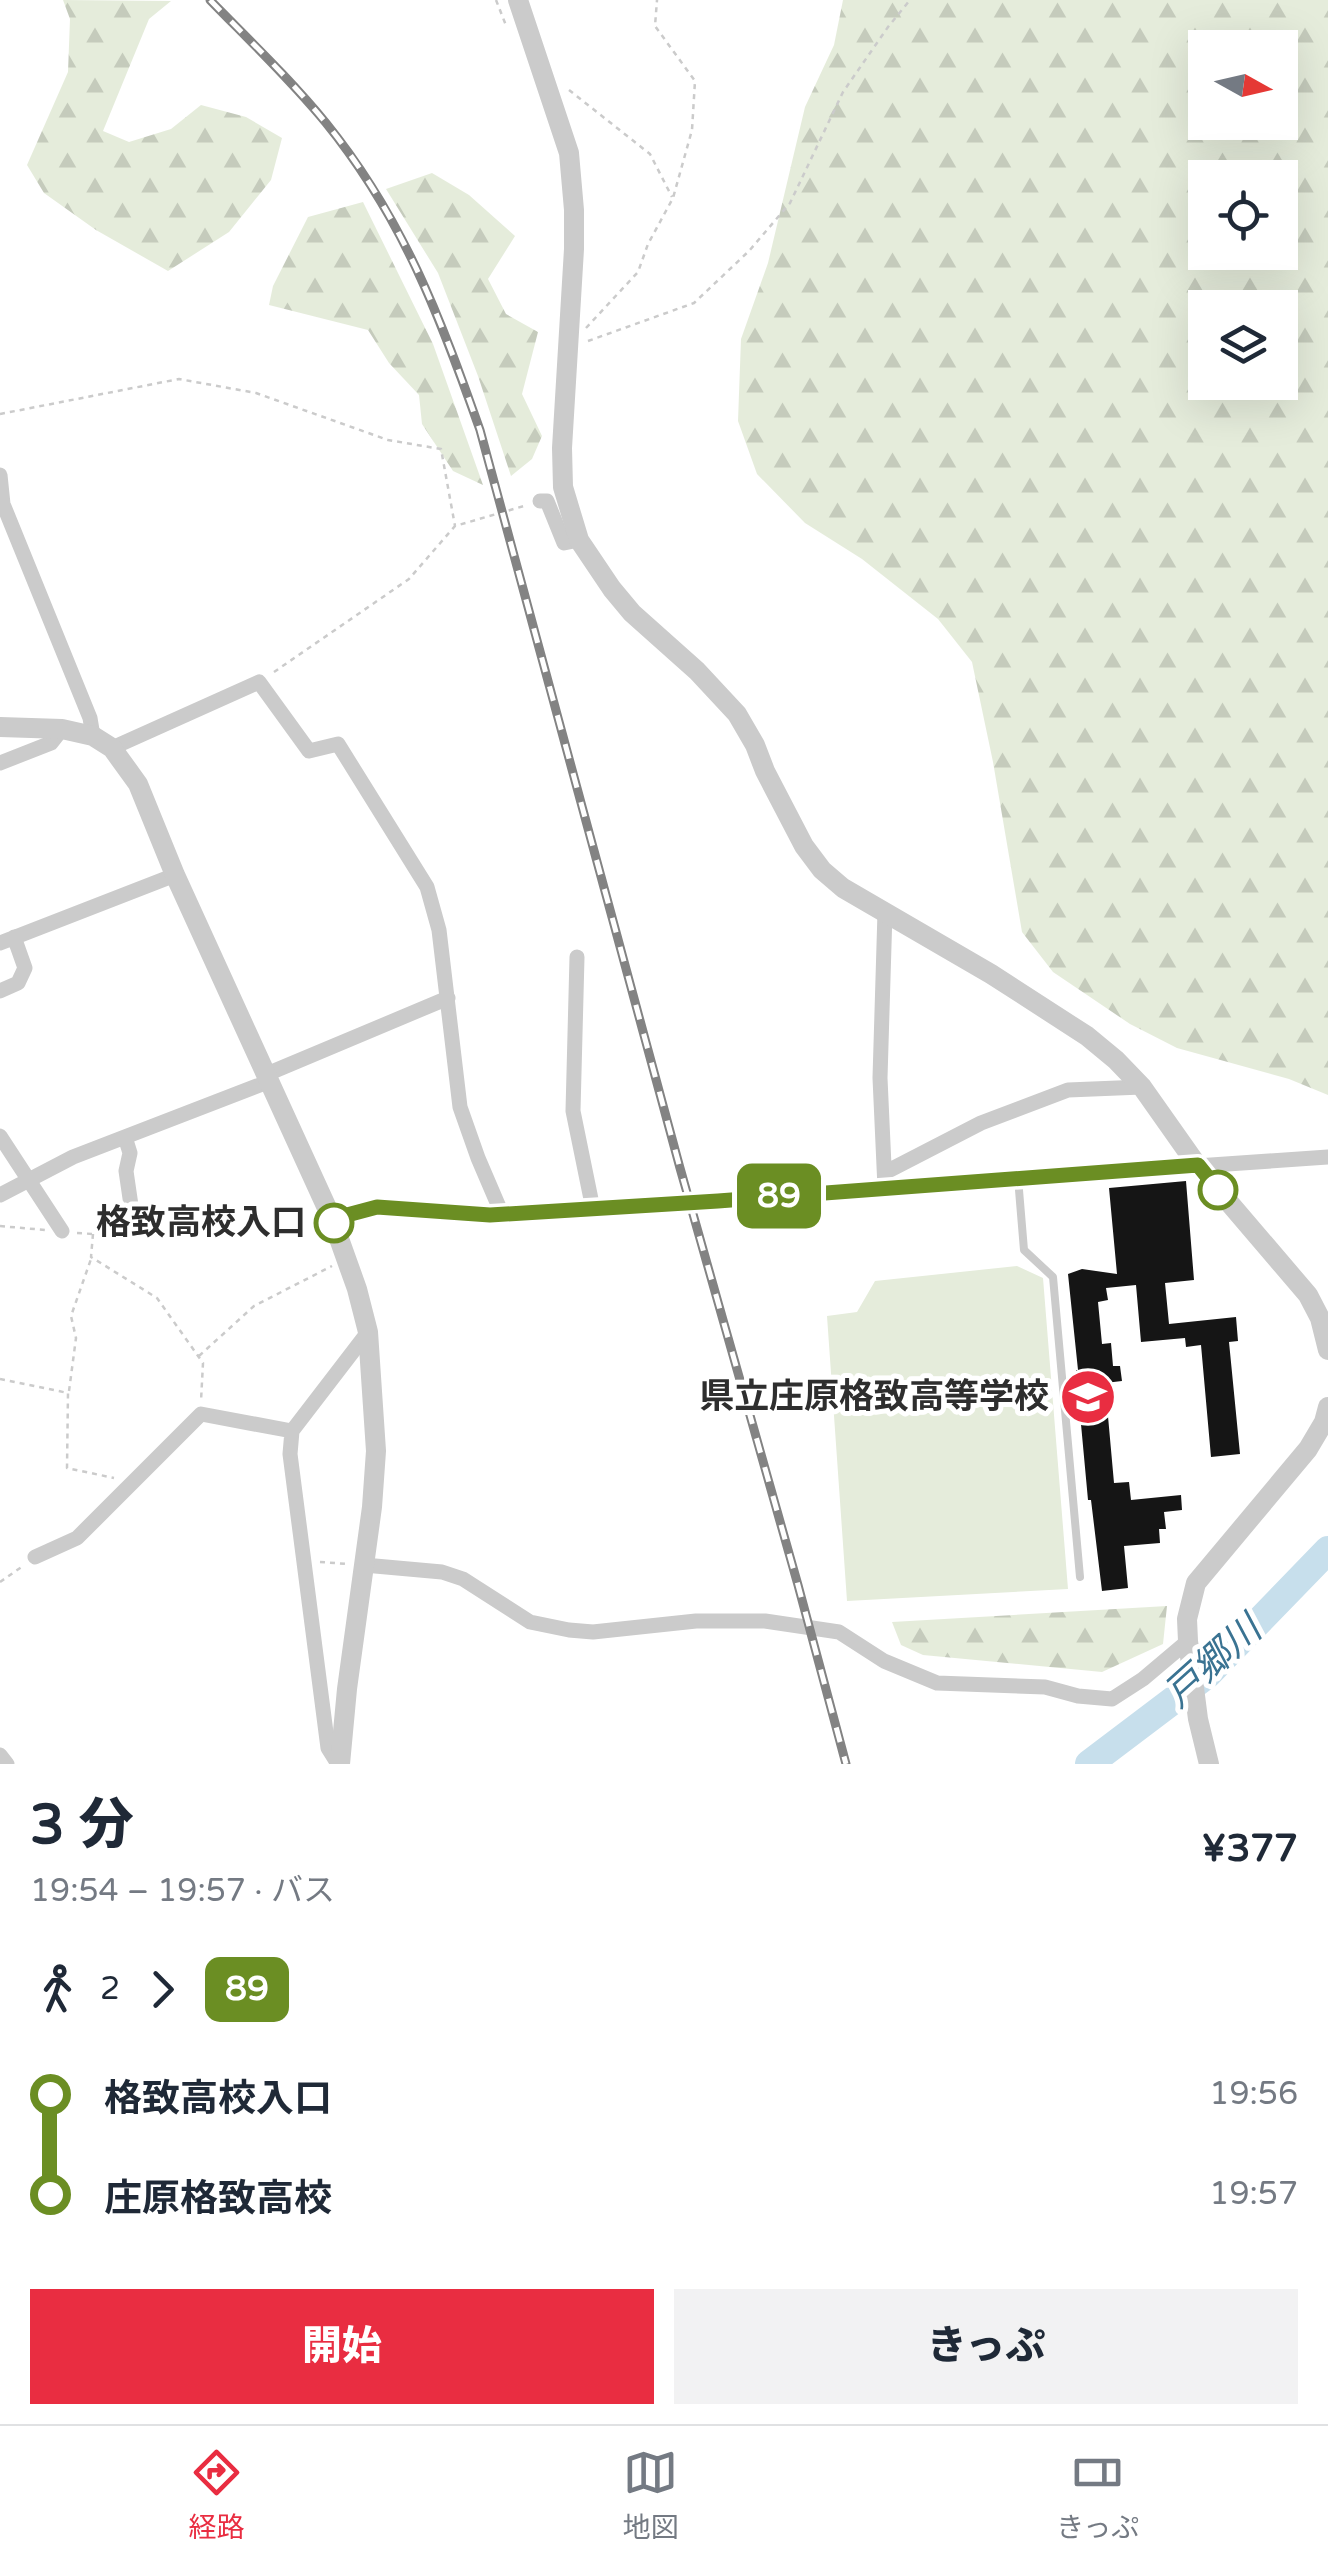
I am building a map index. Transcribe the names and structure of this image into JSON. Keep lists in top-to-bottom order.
{
  "water": ["戸郷川"],
  "places": {
    "other": ["格致高校入口"],
    "school or university": ["県立庄原格致高等学校"]
  },
  "lines": ["bus line 89"],
  "north": "right",
  "page": {
    "on_map": "89",
    "heading": ["3 分", "19:54 – 19:57 · バス", "¥377"],
    "legs": ["2", "89"],
    "list": [
      {
        "name": "格致高校入口",
        "value": "19:56"
      },
      {
        "name": "庄原格致高校",
        "value": "19:57"
      }
    ],
    "buttons": ["開始", "きっぷ"],
    "tabs": ["経路", "地図", "きっぷ"]
  }
}
